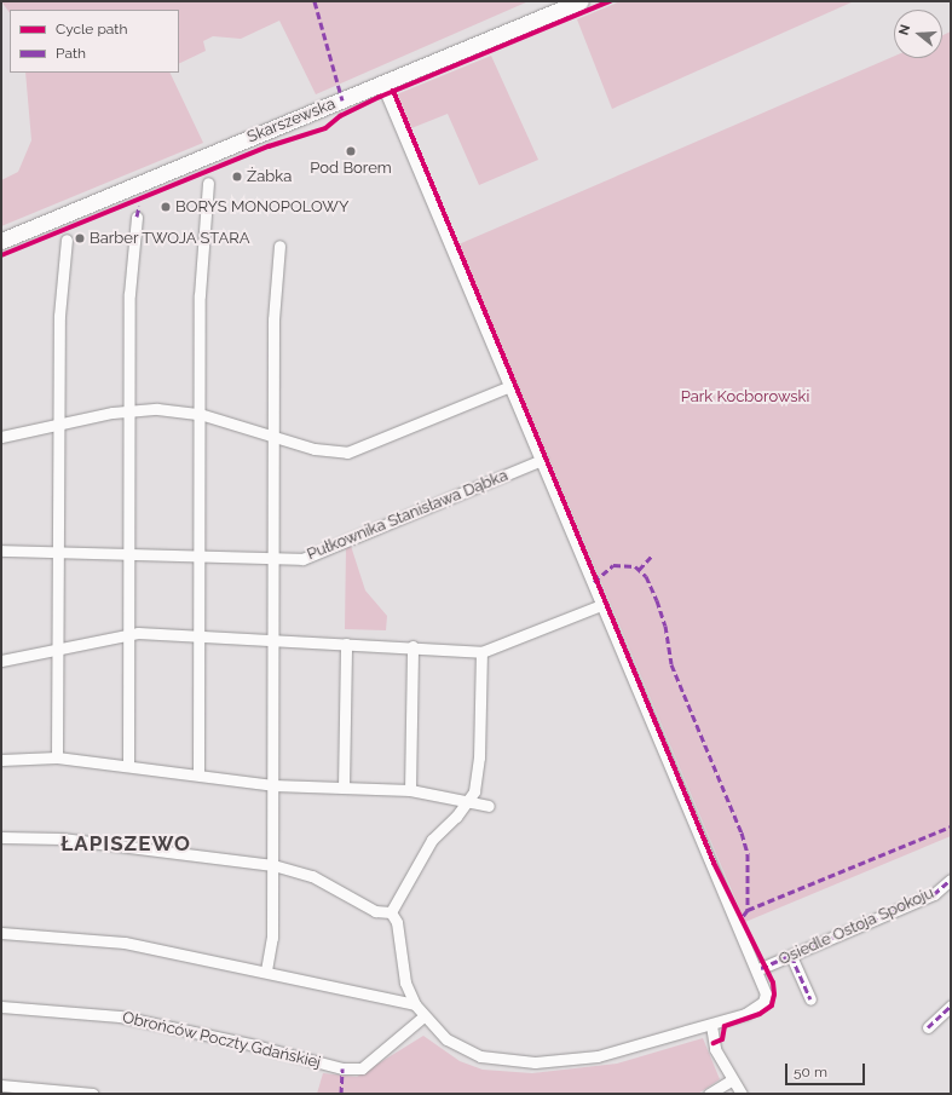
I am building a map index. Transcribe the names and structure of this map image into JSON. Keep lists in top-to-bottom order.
{
  "streets": {
    "main road": ["Skarszewska"],
    "street": ["Pułkownika Stanisława Dąbka", "Osiedle Ostoja Spokoju", "Obrońców Poczty Gdańskiej"]
  },
  "districts": ["ŁAPISZEWO"],
  "parks": ["Park Kocborowski"],
  "places": [
    "Pod Borem",
    "Żabka",
    "BORYS MONOPOLOWY",
    "Barber TWOJA STARA"
  ],
  "legend": ["Cycle path", "Path"],
  "scale_bar": "50 m",
  "north": "left"
}
